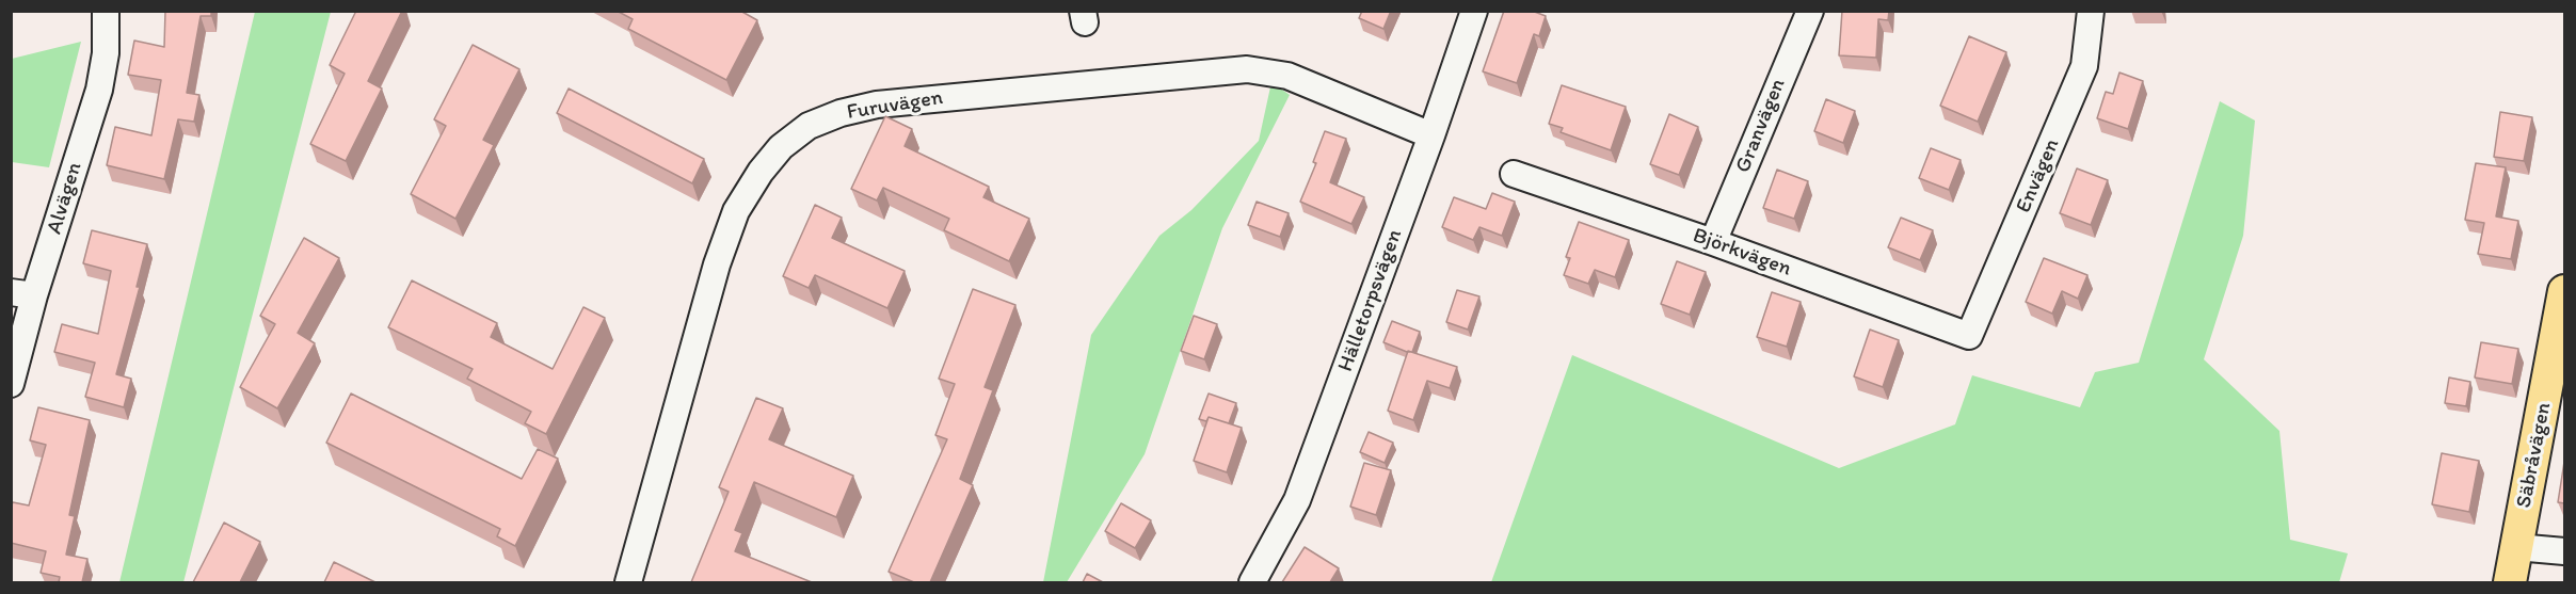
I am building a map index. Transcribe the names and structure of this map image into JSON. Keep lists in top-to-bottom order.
{
  "streets": {
    "main road": ["Säbråvägen"],
    "street": [
      "Furuvägen",
      "Granvägen",
      "Envägen",
      "Alvägen",
      "Björkvägen",
      "Hälletorpsvägen"
    ]
  },
  "crossings": [
    ["Furuvägen", "Hälletorpsvägen"],
    ["Granvägen", "Björkvägen"],
    ["Envägen", "Björkvägen"]
  ]
}
